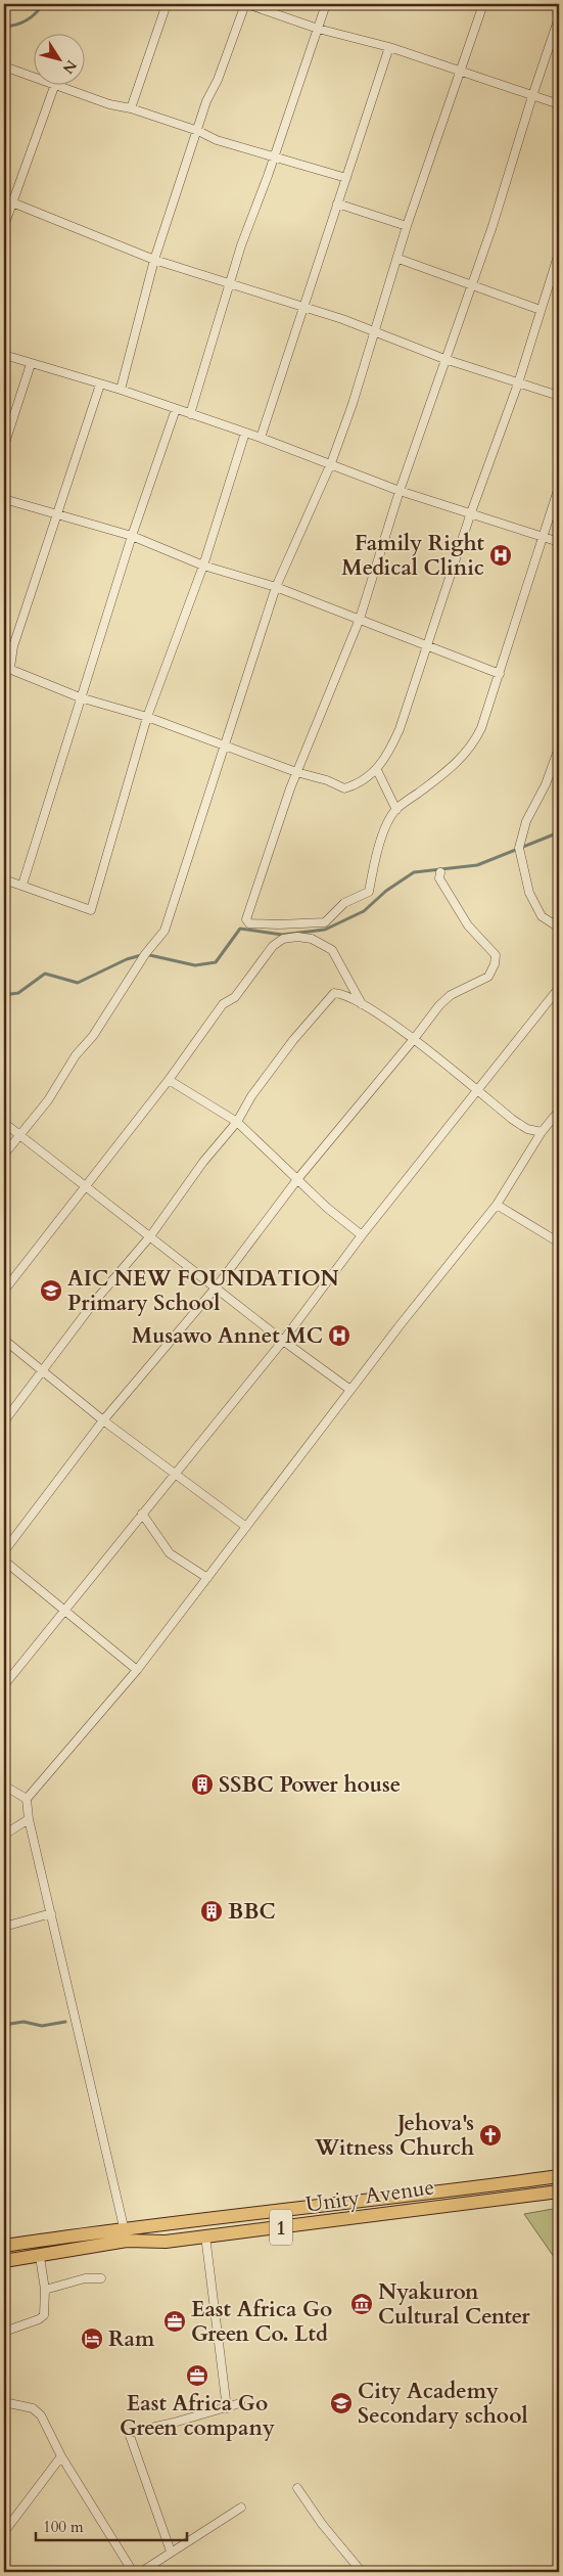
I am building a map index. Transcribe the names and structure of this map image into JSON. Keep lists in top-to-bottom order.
{
  "streets": {
    "main road": ["Unity Avenue", "1"]
  },
  "places": {
    "hospital": ["Family Right Medical Clinic", "Musawo Annet MC"],
    "school or university": ["AIC NEW FOUNDATION Primary School", "City Academy Secondary school"],
    "building": ["SSBC Power house", "BBC"],
    "church": ["Jehova's Witness Church"],
    "museum": ["Nyakuron Cultural Center"],
    "office": ["East Africa Go Green Co. Ltd", "East Africa Go Green company"],
    "hotel": ["Ram"]
  },
  "scale_bar": "100 m",
  "north": "bottom right"
}
